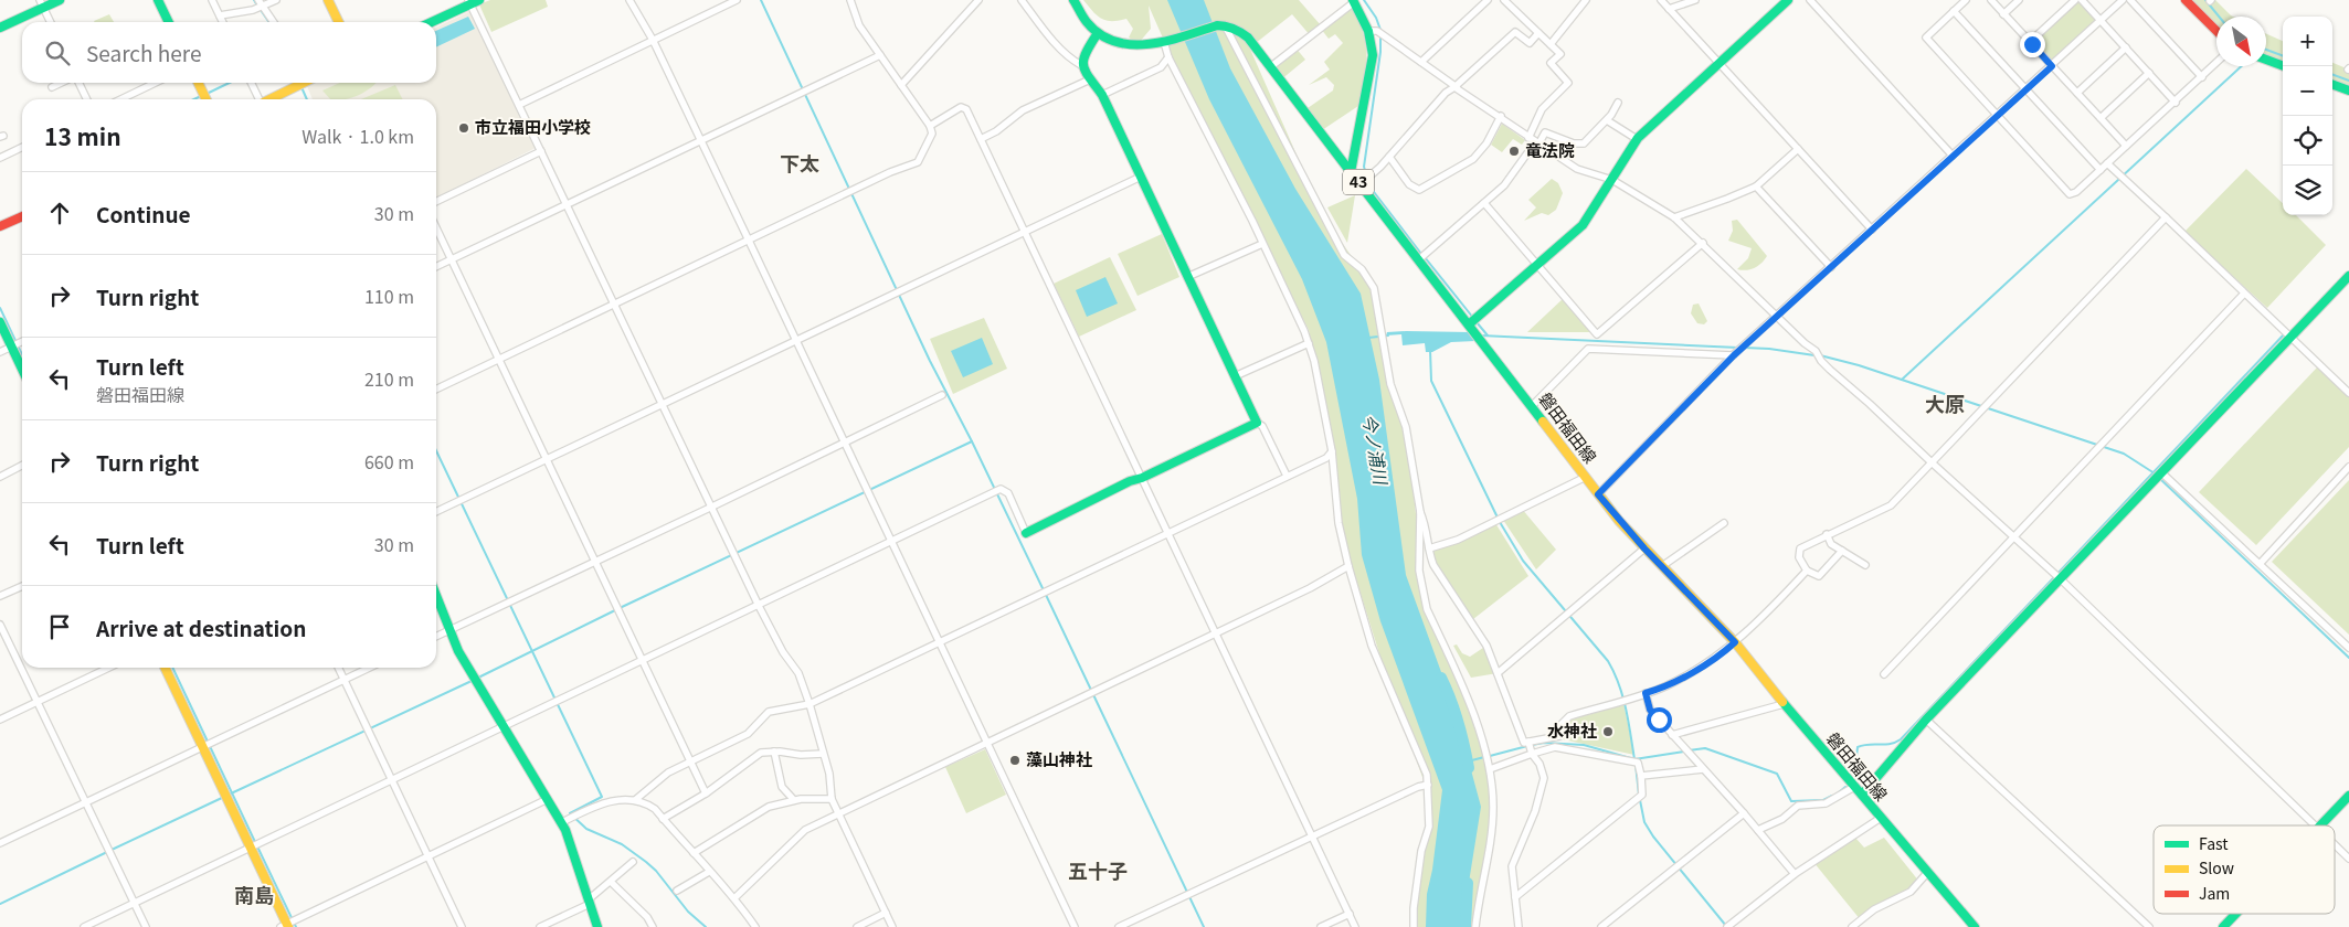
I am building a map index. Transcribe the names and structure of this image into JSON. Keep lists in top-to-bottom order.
{
  "streets": {
    "street": ["43", "磐田福田線"]
  },
  "crossings": [
    ["43", "磐田福田線"]
  ],
  "districts": [
    "下太",
    "大原",
    "五十子",
    "南島"
  ],
  "water": ["今ノ浦川"],
  "places": [
    "市立福田小学校",
    "竜法院",
    "水神社",
    "藻山神社"
  ],
  "legend": ["Fast", "Slow", "Jam"],
  "north": "bottom right",
  "page": {
    "map_buttons": ["+", "−"],
    "search": "Search here",
    "heading": ["13 min", "Walk · 1.0 km"],
    "list": [
      ["Continue", "30 m"],
      ["Turn right", "110 m"],
      ["Turn left", "磐田福田線", "210 m"],
      ["Turn right", "660 m"],
      ["Turn left", "30 m"],
      "Arrive at destination"
    ]
  }
}
